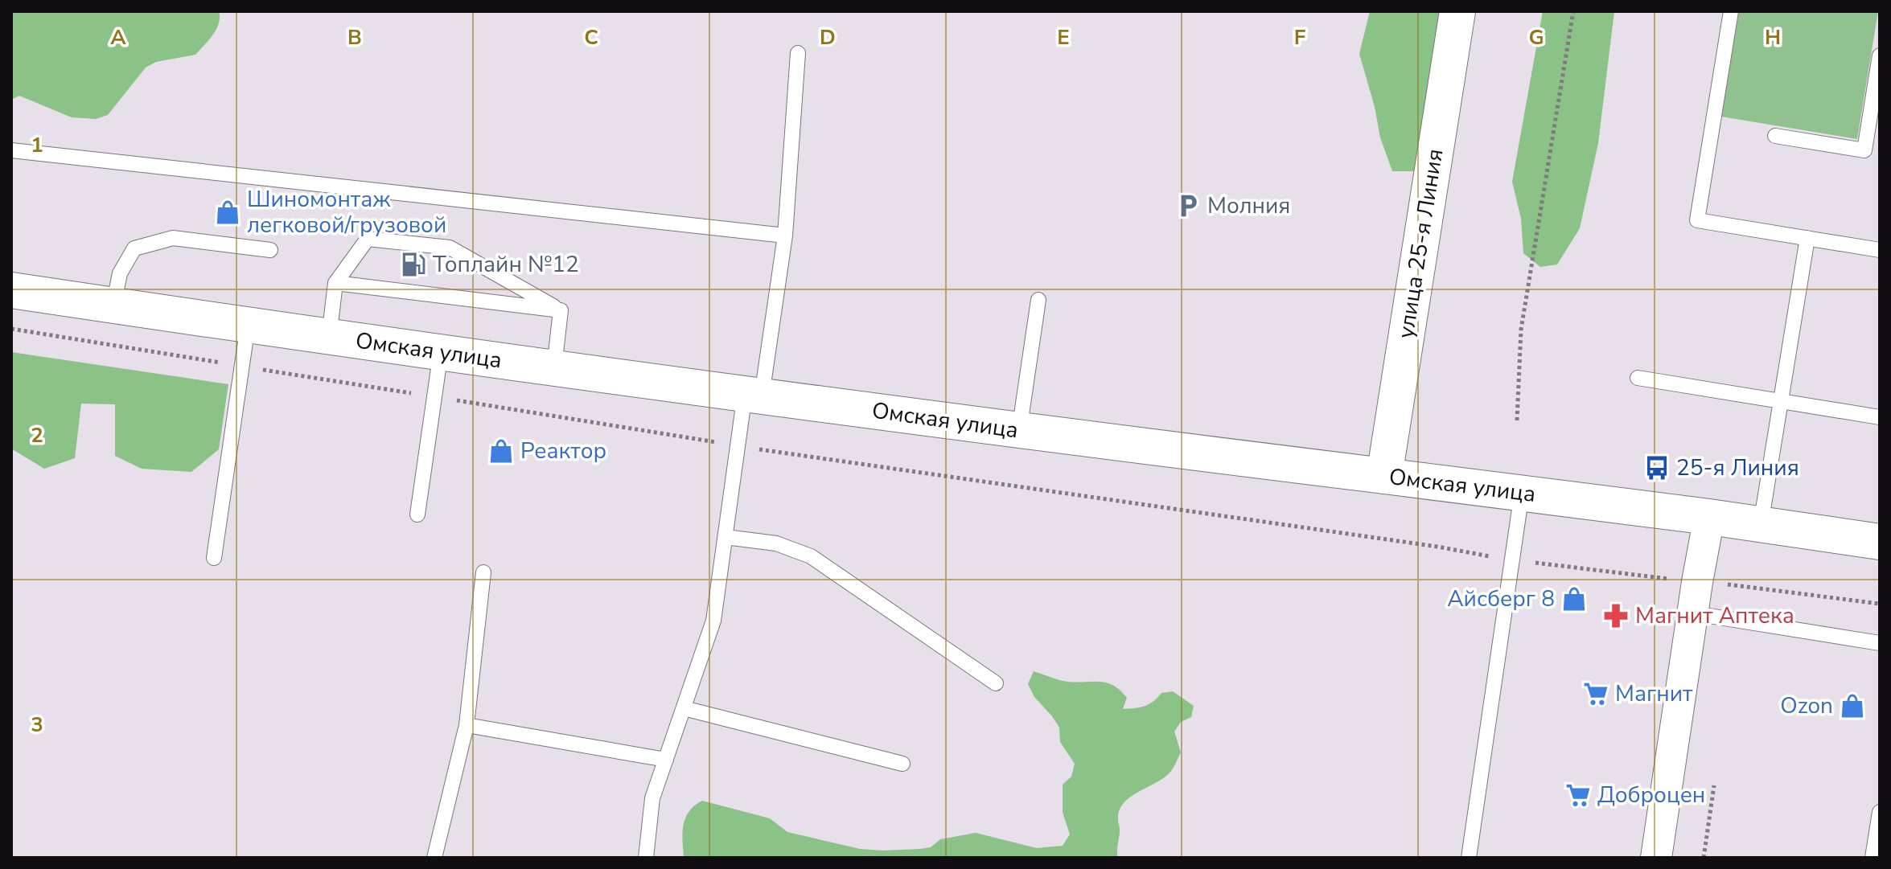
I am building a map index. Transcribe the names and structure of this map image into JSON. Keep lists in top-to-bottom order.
{
  "streets": {
    "street": ["улица 25-я Линия", "Омская улица"]
  },
  "crossings": [
    ["улица 25-я Линия", "Омская улица"]
  ],
  "places": {
    "parking": ["Молния"],
    "shop": [
      "Шиномонтаж легковой/грузовой",
      "Реактор",
      "Айсберг 8",
      "Ozon"
    ],
    "fuel station": ["Топлайн №12"],
    "bus stop": ["25-я Линия"],
    "pharmacy": ["Магнит Аптека"],
    "supermarket": ["Магнит", "Доброцен"]
  },
  "grid": {
    "columns": [
      "A",
      "B",
      "C",
      "D",
      "E",
      "F",
      "G",
      "H"
    ],
    "rows": ["1", "2", "3"]
  }
}
